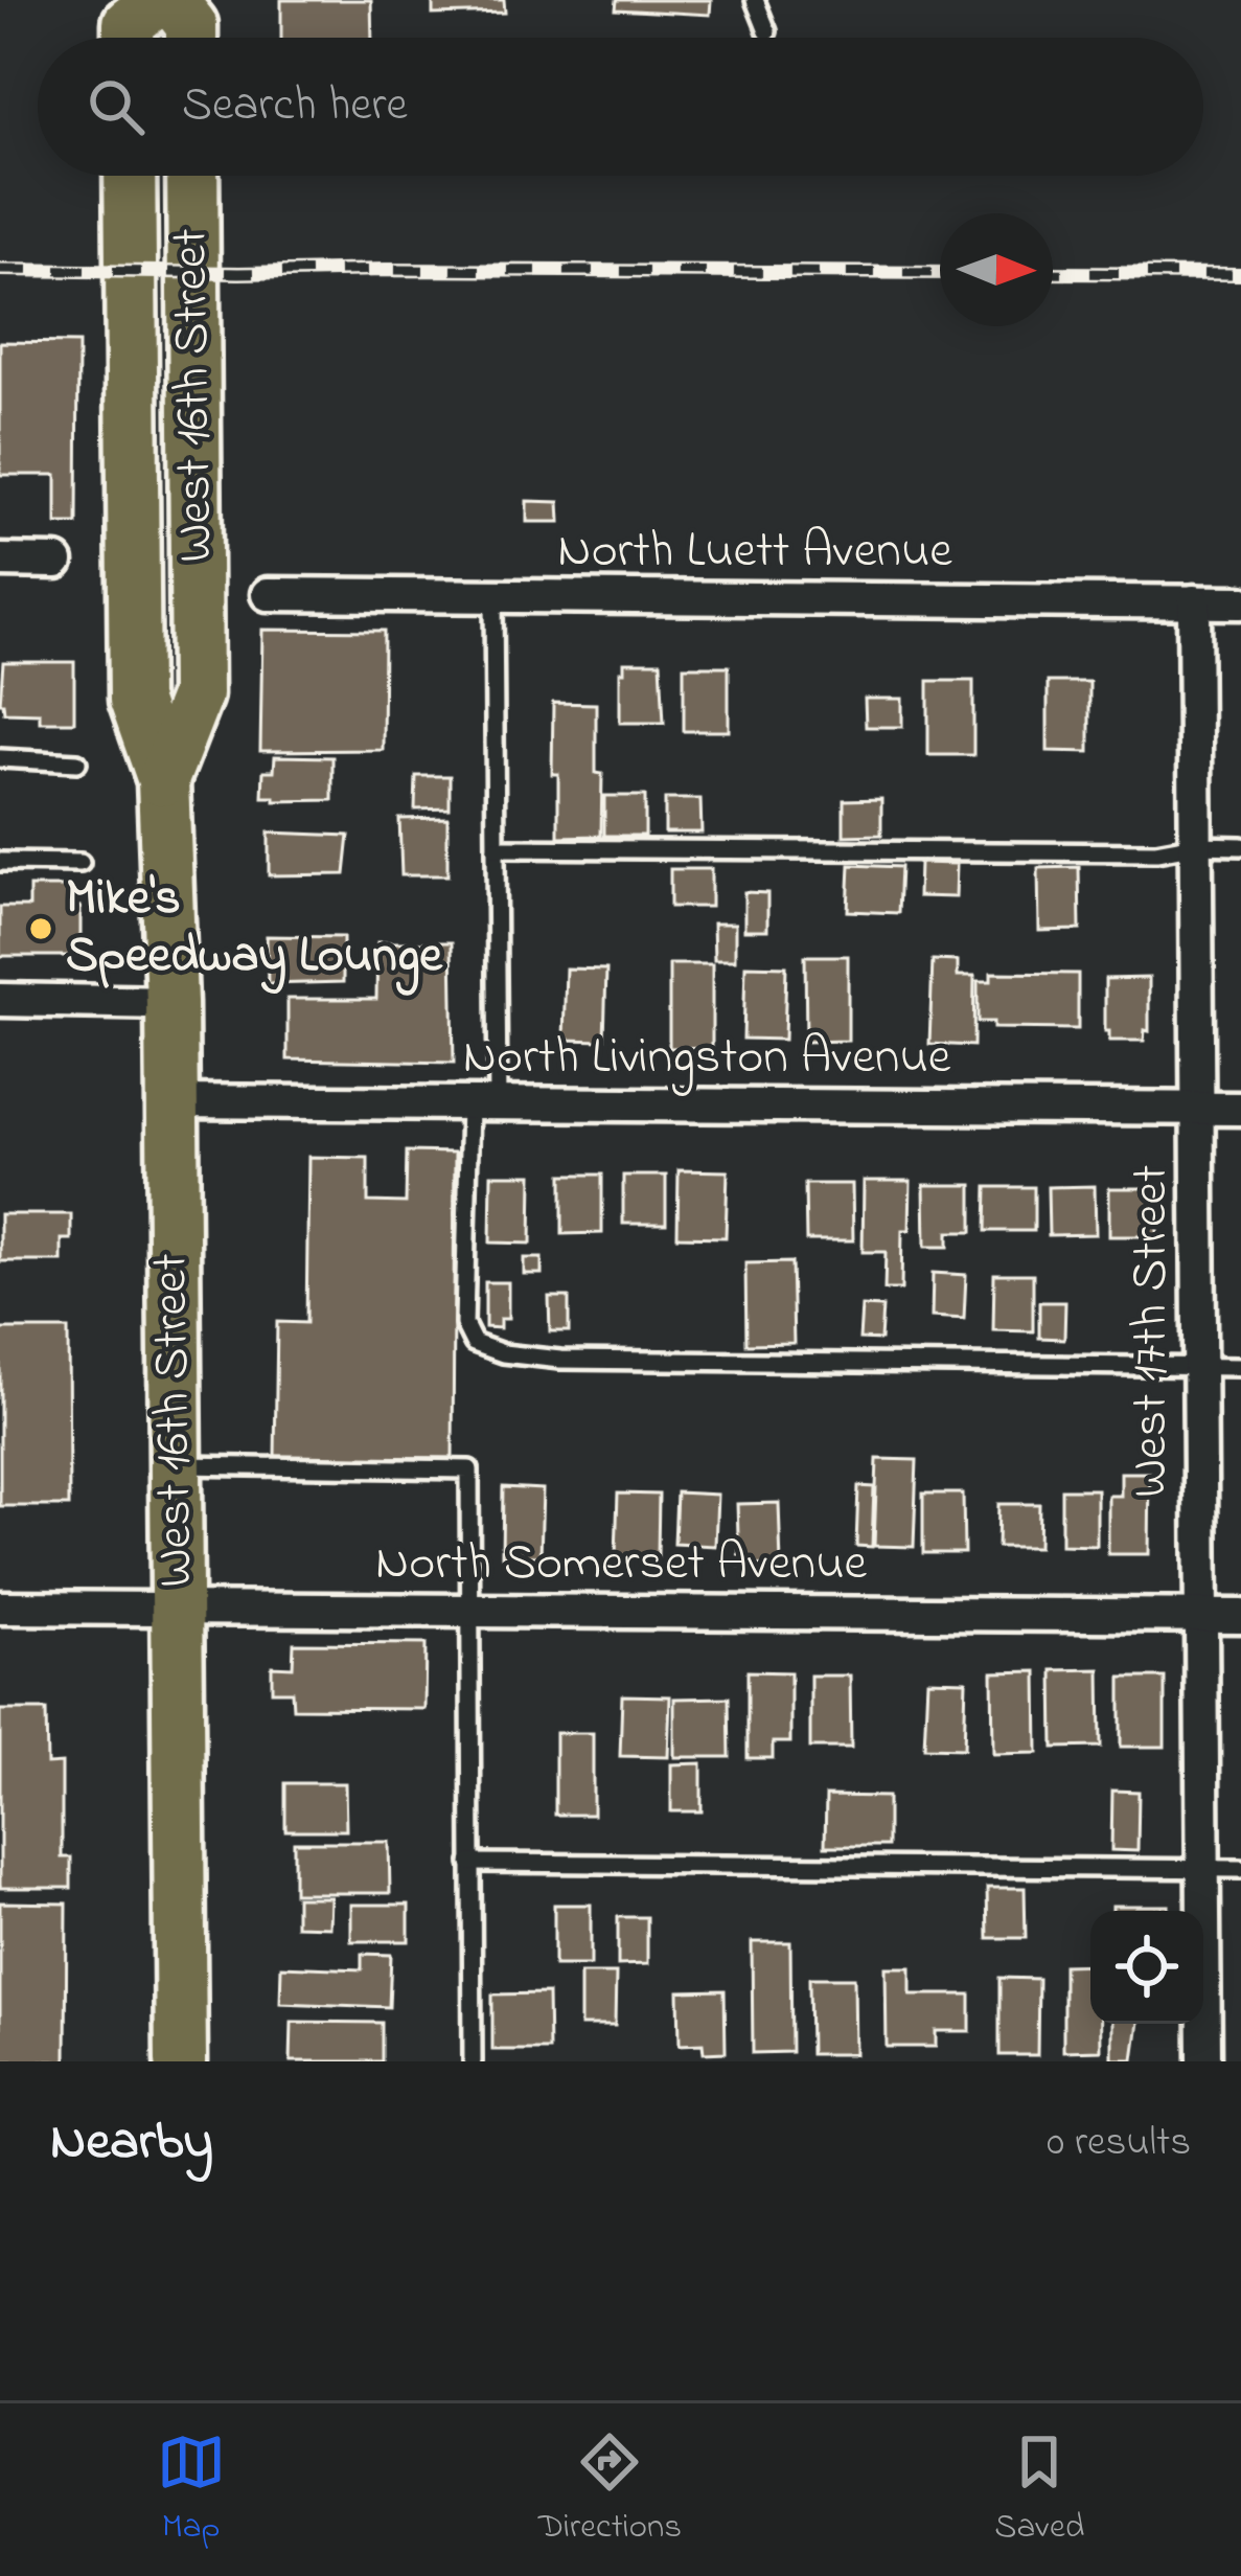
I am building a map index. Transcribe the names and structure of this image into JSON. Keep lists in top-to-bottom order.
{
  "streets": {
    "main road": ["West 16th Street"],
    "street": [
      "North Luett Avenue",
      "North Livingston Avenue",
      "West 17th Street",
      "North Somerset Avenue"
    ]
  },
  "crossings": [
    ["West 16th Street", "North Livingston Avenue"],
    ["West 16th Street", "North Somerset Avenue"],
    ["North Luett Avenue", "West 17th Street"],
    ["North Livingston Avenue", "West 17th Street"],
    ["West 17th Street", "North Somerset Avenue"]
  ],
  "places": ["Mike's Speedway Lounge"],
  "north": "right",
  "page": {
    "search": "Search here",
    "heading": ["Nearby", "0 results"],
    "nav": ["Map", "Directions", "Saved"]
  }
}
